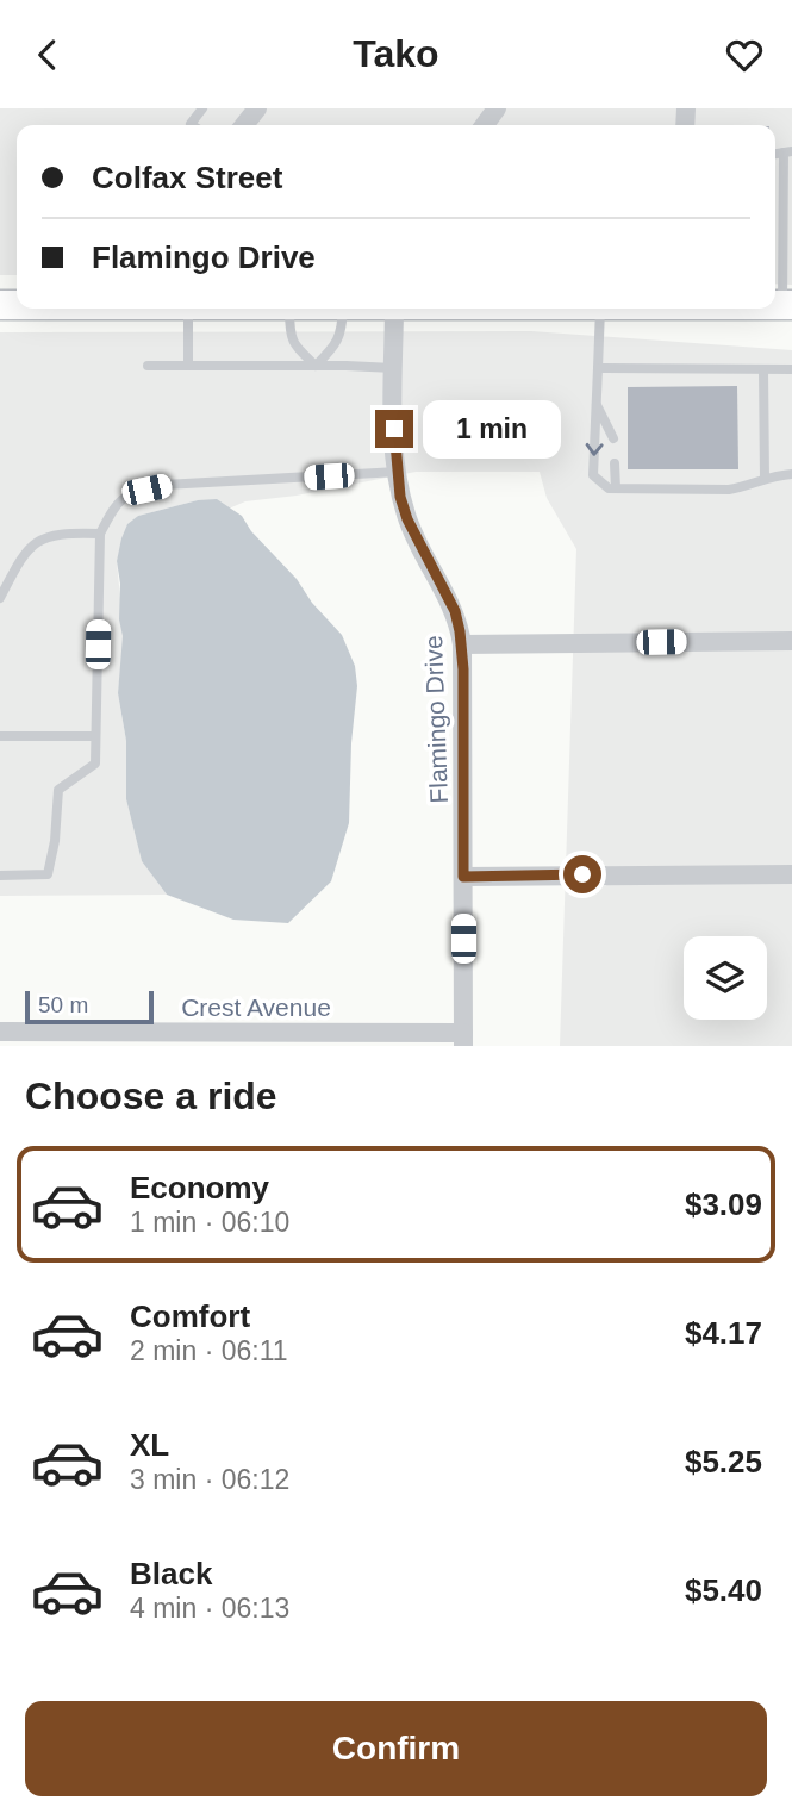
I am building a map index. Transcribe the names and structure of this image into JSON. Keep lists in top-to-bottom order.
{
  "streets": {
    "street": ["Flamingo Drive", "Crest Avenue"]
  },
  "crossings": [
    ["Flamingo Drive", "Crest Avenue"]
  ],
  "scale_bar": "50 m",
  "page": {
    "header": "Tako",
    "banner": ["Colfax Street", "Flamingo Drive"],
    "bubble": "1 min",
    "scale": "50 m",
    "heading": "Choose a ride",
    "list": [
      {
        "name": "Economy",
        "note": "1 min · 06:10",
        "value": "$3.09"
      },
      {
        "name": "Comfort",
        "note": "2 min · 06:11",
        "value": "$4.17"
      },
      {
        "name": "XL",
        "note": "3 min · 06:12",
        "value": "$5.25"
      },
      {
        "name": "Black",
        "note": "4 min · 06:13",
        "value": "$5.40"
      }
    ],
    "buttons": "Confirm"
  }
}
